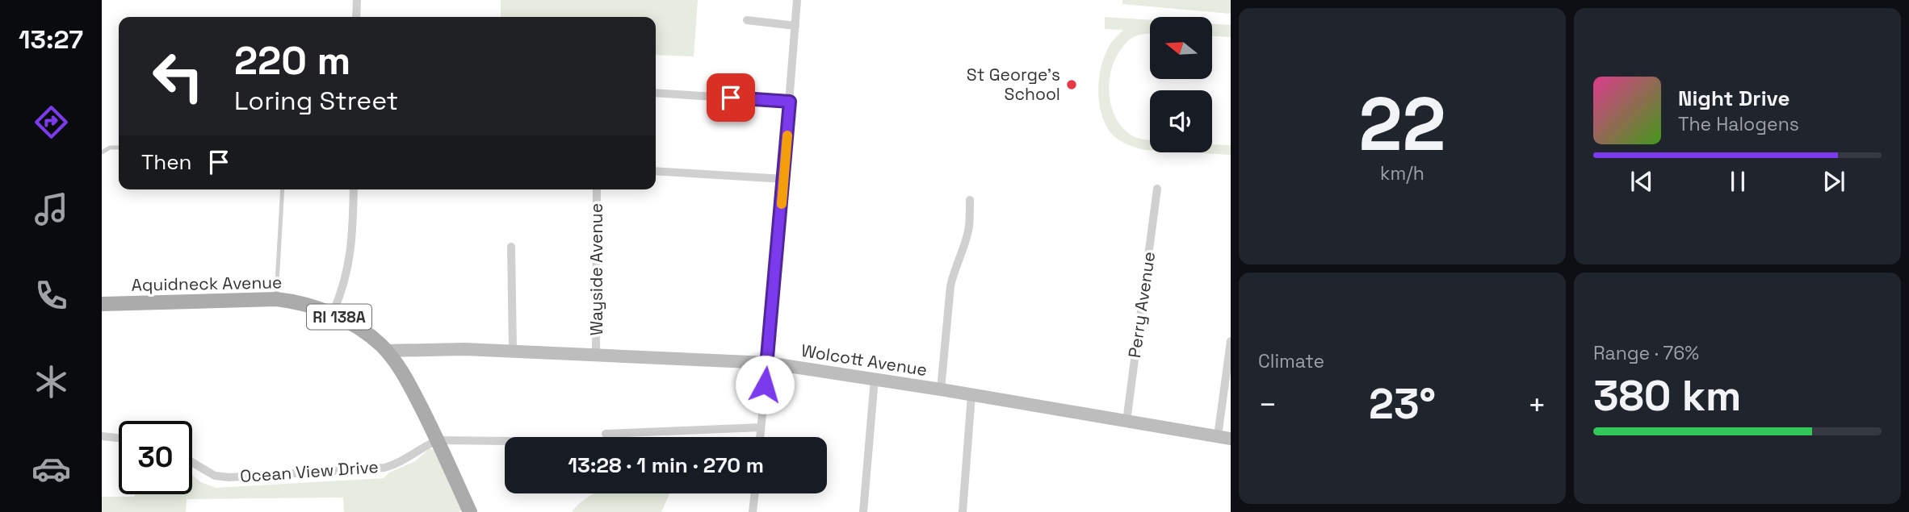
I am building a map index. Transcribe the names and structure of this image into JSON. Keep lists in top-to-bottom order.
{
  "streets": {
    "main road": ["Aquidneck Avenue", "RI 138A"],
    "street": [
      "Wayside Avenue",
      "Perry Avenue",
      "Wolcott Avenue",
      "Ocean View Drive"
    ]
  },
  "crossings": [
    ["Wayside Avenue", "Wolcott Avenue"],
    ["Aquidneck Avenue", "Wolcott Avenue"],
    ["Aquidneck Avenue", "Ocean View Drive"],
    ["Perry Avenue", "Wolcott Avenue"]
  ],
  "places": ["St George's School"],
  "north": "left",
  "page": {
    "tabs": "13:27",
    "tile": [
      ["22", "km/h"],
      "Climate",
      ["Range · 76%", "380 km"]
    ],
    "turn": ["220 m", "Loring Street"],
    "song": ["Night Drive", "The Halogens"],
    "then": "Then",
    "heat": ["−", "23°", "+"],
    "limit": "30",
    "trip": "13:28 · 1 min · 270 m"
  }
}
